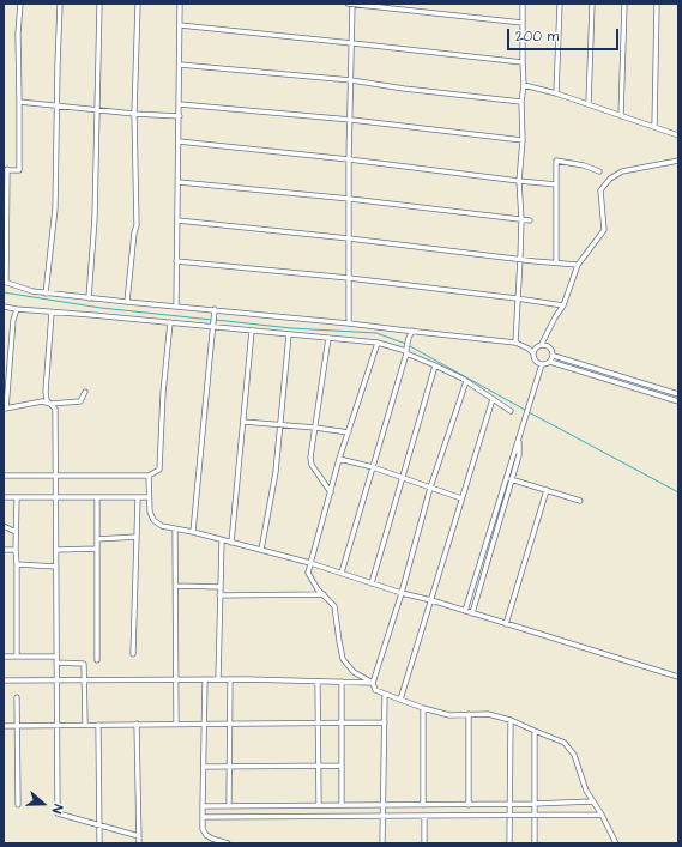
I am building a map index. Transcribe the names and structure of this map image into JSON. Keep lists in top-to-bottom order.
{
  "scale_bar": "200 m",
  "north": "right"
}
